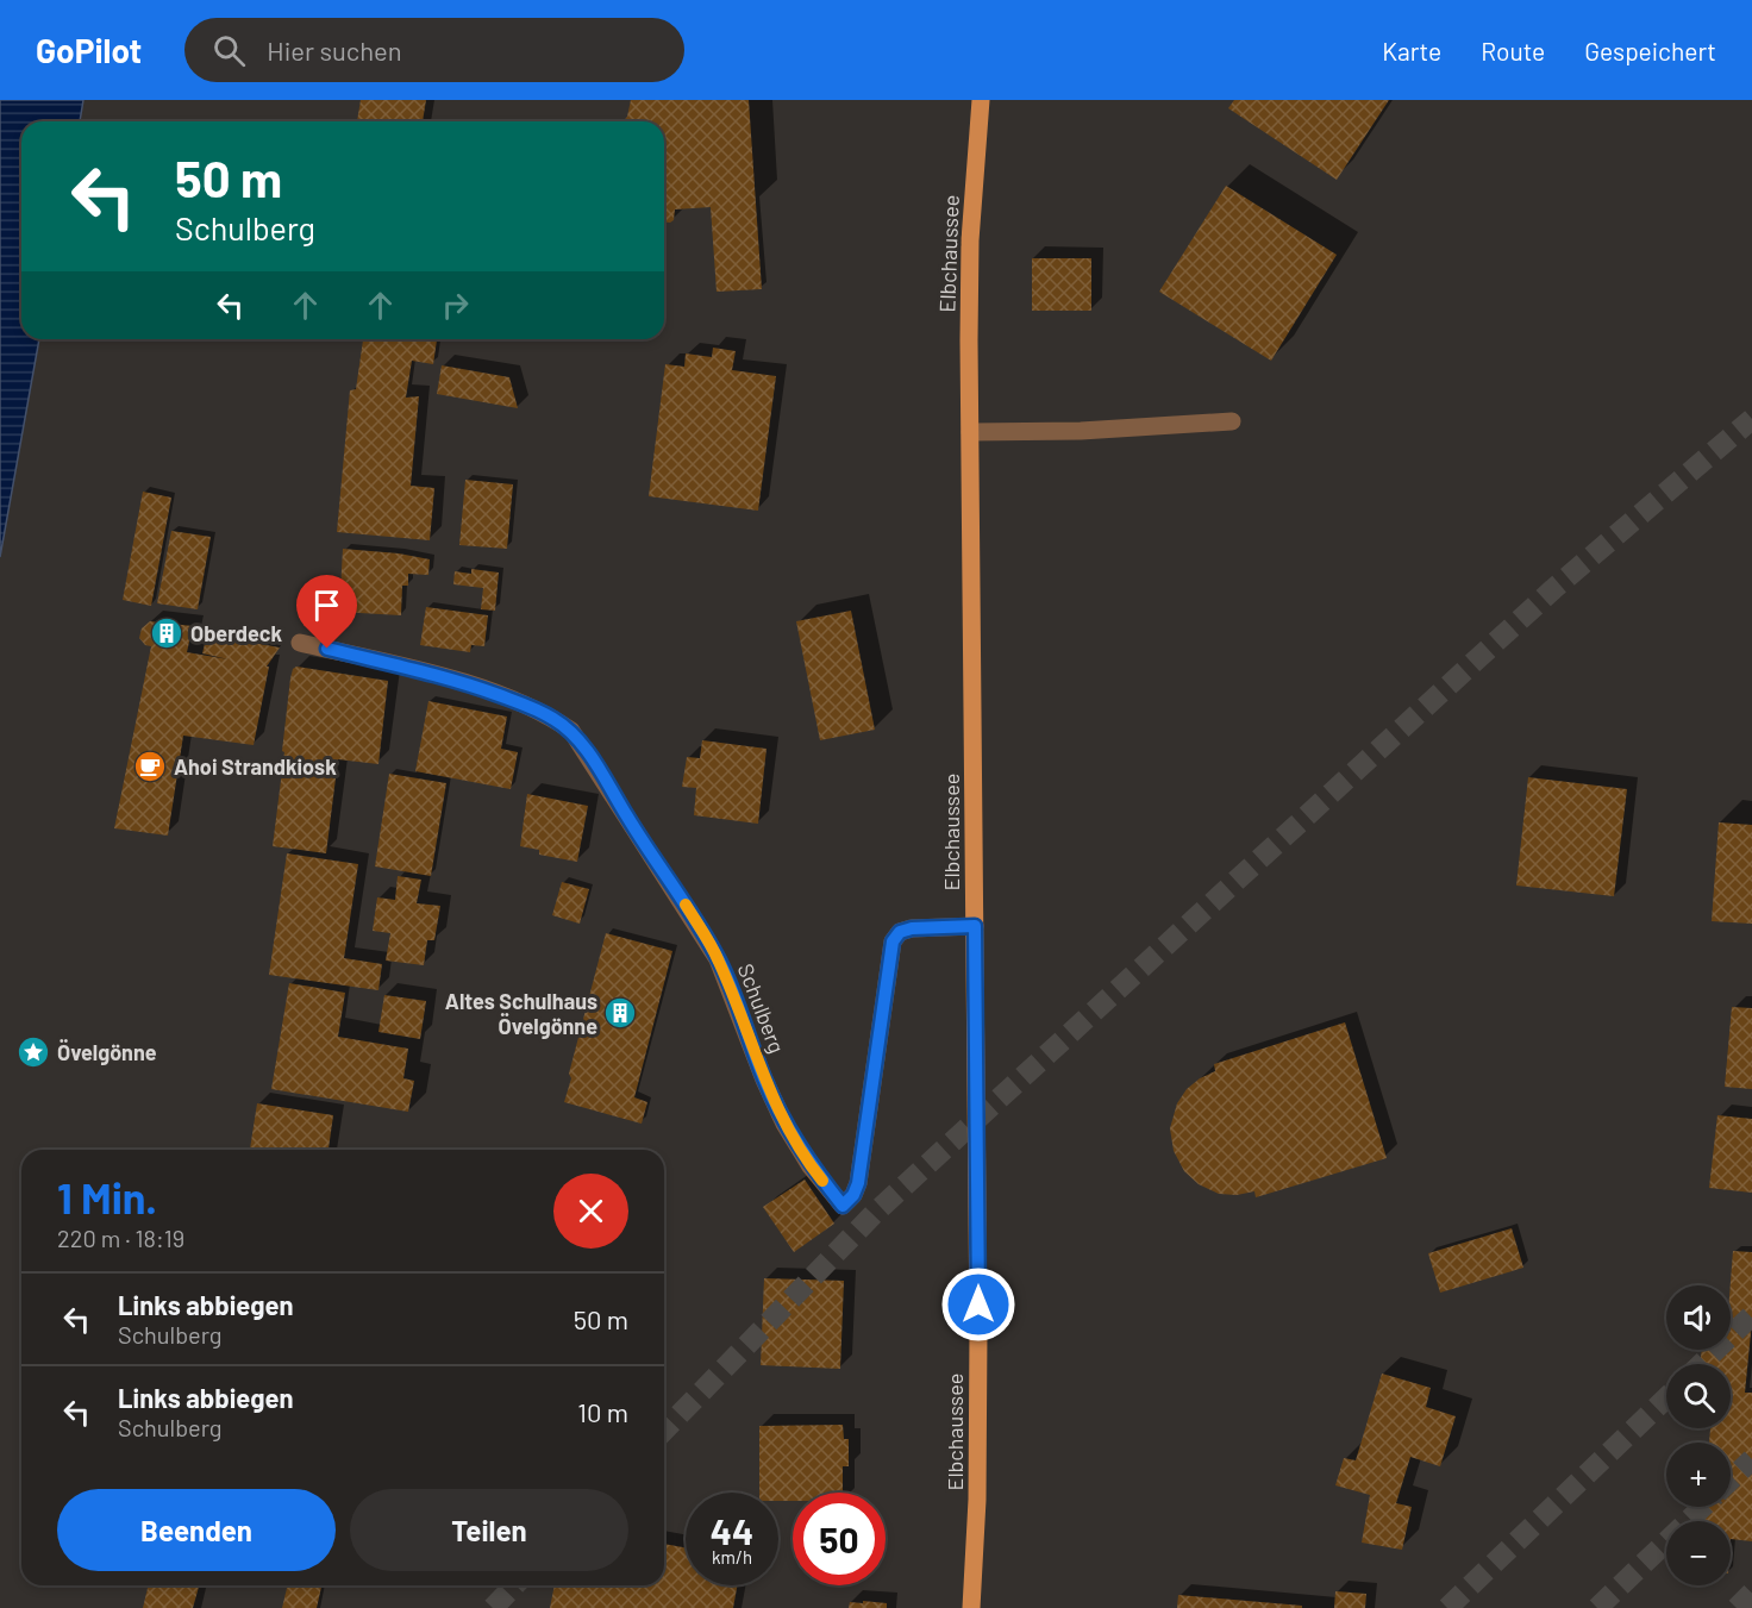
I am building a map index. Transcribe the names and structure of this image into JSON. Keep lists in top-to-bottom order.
{
  "streets": {
    "main road": ["Elbchaussee"],
    "lane": ["Schulberg"]
  },
  "crossings": [
    ["Elbchaussee", "Schulberg"]
  ],
  "places": {
    "building": ["Oberdeck", "Altes Schulhaus Övelgönne"],
    "cafe": ["Ahoi Strandkiosk"],
    "place": ["Övelgönne"]
  },
  "page": {
    "header": "GoPilot",
    "search": "Hier suchen",
    "nav": ["Karte", "Route", "Gespeichert"],
    "turn": ["50 m", "Schulberg"],
    "heading": ["1 Min.", "220 m · 18:19"],
    "list": [
      {
        "name": "Links abbiegen",
        "note": "Schulberg",
        "value": "50 m"
      },
      {
        "name": "Links abbiegen",
        "note": "Schulberg",
        "value": "10 m"
      }
    ],
    "map_buttons": ["+", "−"],
    "buttons": ["Beenden", "Teilen"],
    "speed": "44 km/h",
    "limit": "50"
  }
}
